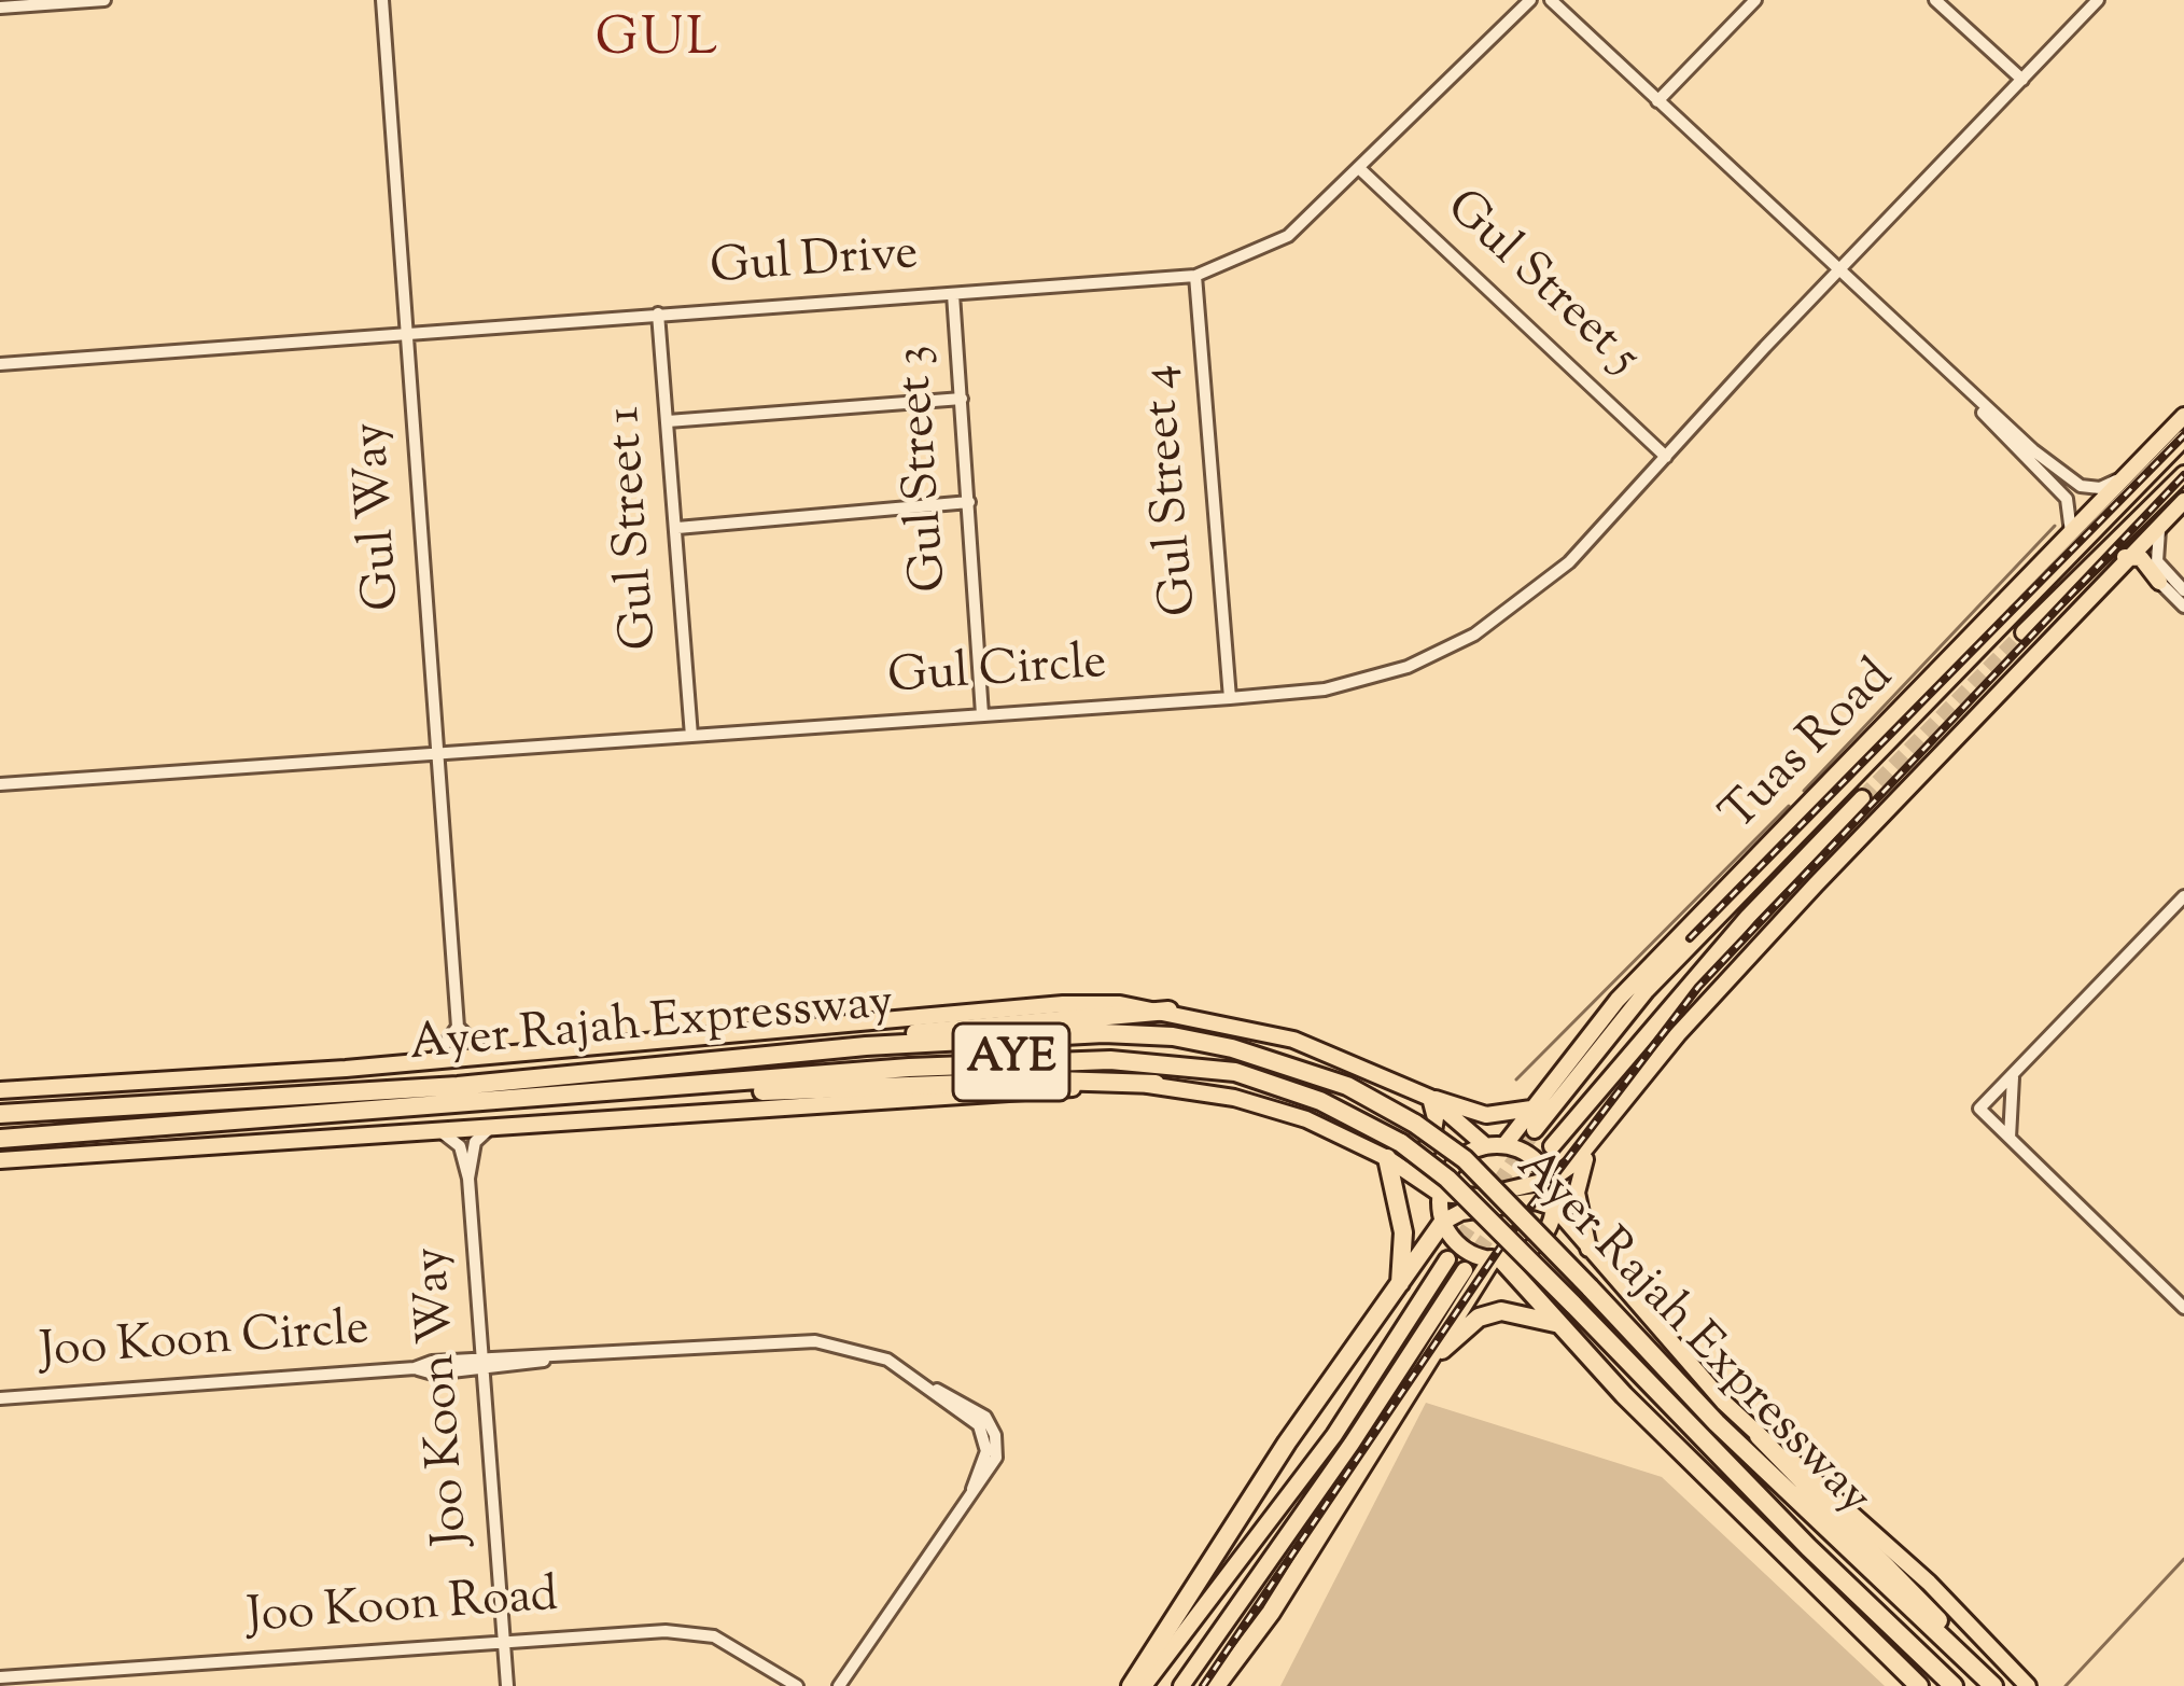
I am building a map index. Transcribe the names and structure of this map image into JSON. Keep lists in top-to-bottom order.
{
  "streets": {
    "highway": ["Ayer Rajah Expressway", "AYE"],
    "main road": ["Tuas Road"],
    "street": [
      "Gul Drive",
      "Gul Street 5",
      "Gul Street 3",
      "Gul Street 4",
      "Gul Way",
      "Gul Street 1",
      "Gul Circle",
      "Joo Koon Circle",
      "Joo Koon Way",
      "Joo Koon Road"
    ]
  },
  "crossings": [
    ["Gul Drive", "Gul Street 5"],
    ["Gul Drive", "Gul Street 3"],
    ["Gul Drive", "Gul Street 4"],
    ["Gul Drive", "Gul Way"],
    ["Gul Drive", "Gul Street 1"],
    ["Gul Street 5", "Gul Circle"],
    ["Gul Street 3", "Gul Circle"],
    ["Gul Street 4", "Gul Circle"],
    ["Gul Way", "Gul Circle"],
    ["Gul Street 1", "Gul Circle"],
    ["Joo Koon Circle", "Joo Koon Way"],
    ["Joo Koon Way", "Joo Koon Road"]
  ],
  "districts": ["GUL"]
}
